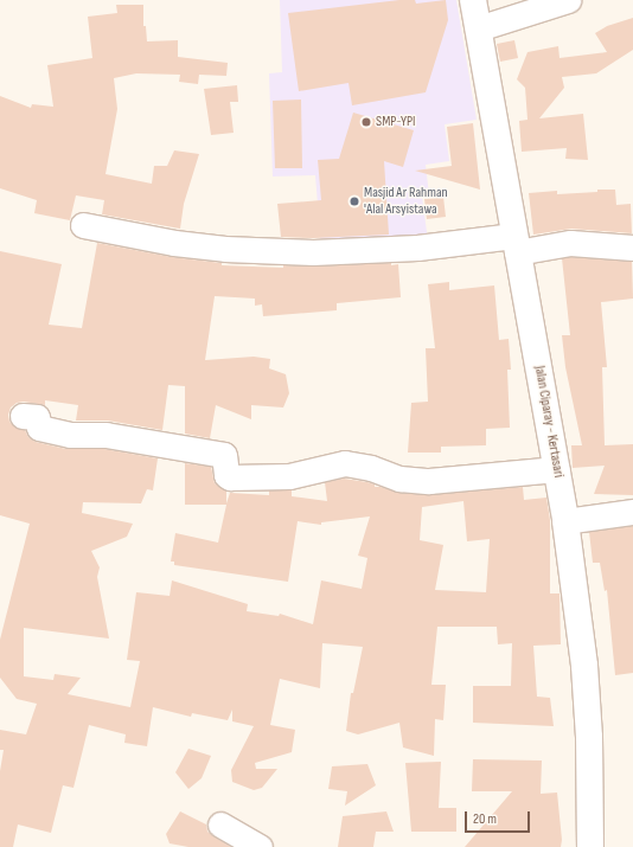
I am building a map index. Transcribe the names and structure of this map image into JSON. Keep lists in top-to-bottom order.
{
  "streets": {
    "main road": ["Jalan Ciparay - Kertasari"]
  },
  "places": ["SMP-YPI", "Masjid Ar Rahman 'Alal Arsyistawa"],
  "scale_bar": "20 m"
}
